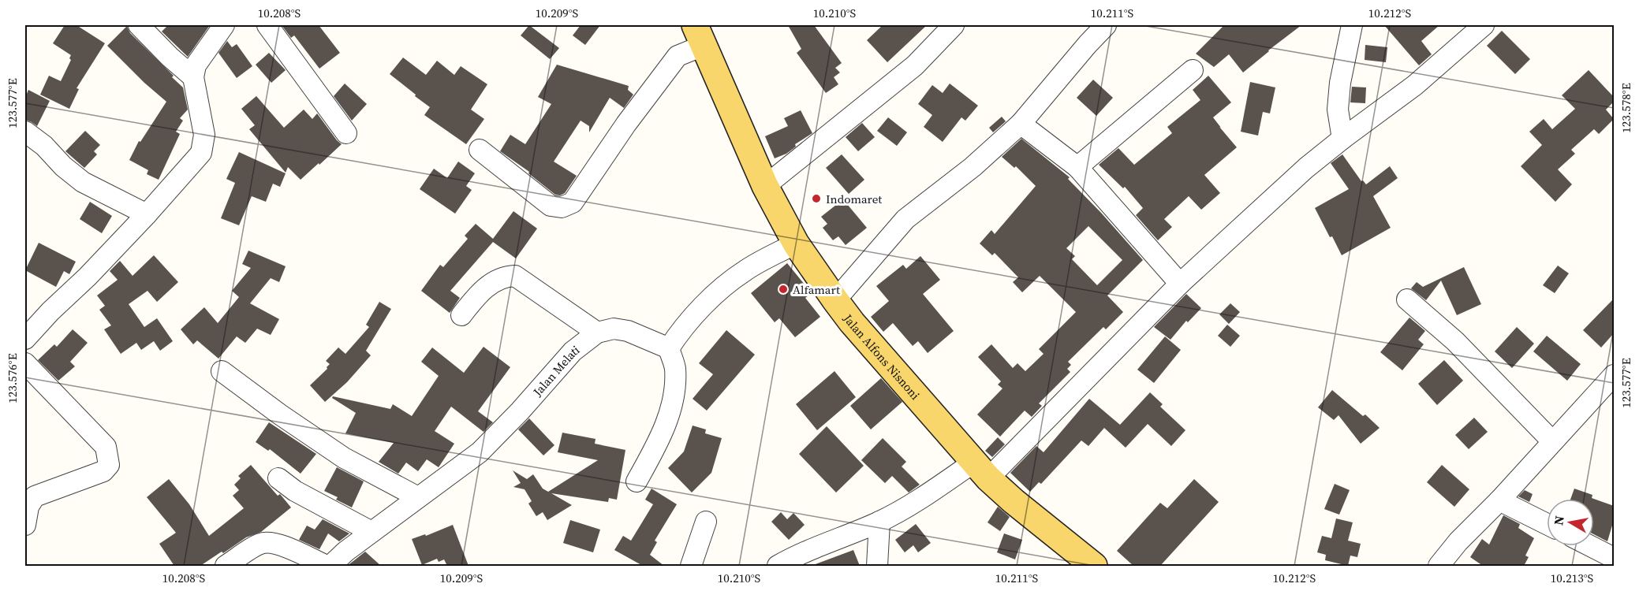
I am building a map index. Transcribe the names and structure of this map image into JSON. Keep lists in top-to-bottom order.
{
  "streets": {
    "main road": ["Jalan Alfons Nisnoni"],
    "street": ["Jalan Melati"]
  },
  "places": ["Indomaret", "Alfamart"],
  "north": "left",
  "coordinates": [
    "10.208°S",
    "10.209°S",
    "10.210°S",
    "10.211°S",
    "10.212°S",
    "123.577°E",
    "123.578°E",
    "123.576°E",
    "10.213°S"
  ]
}
